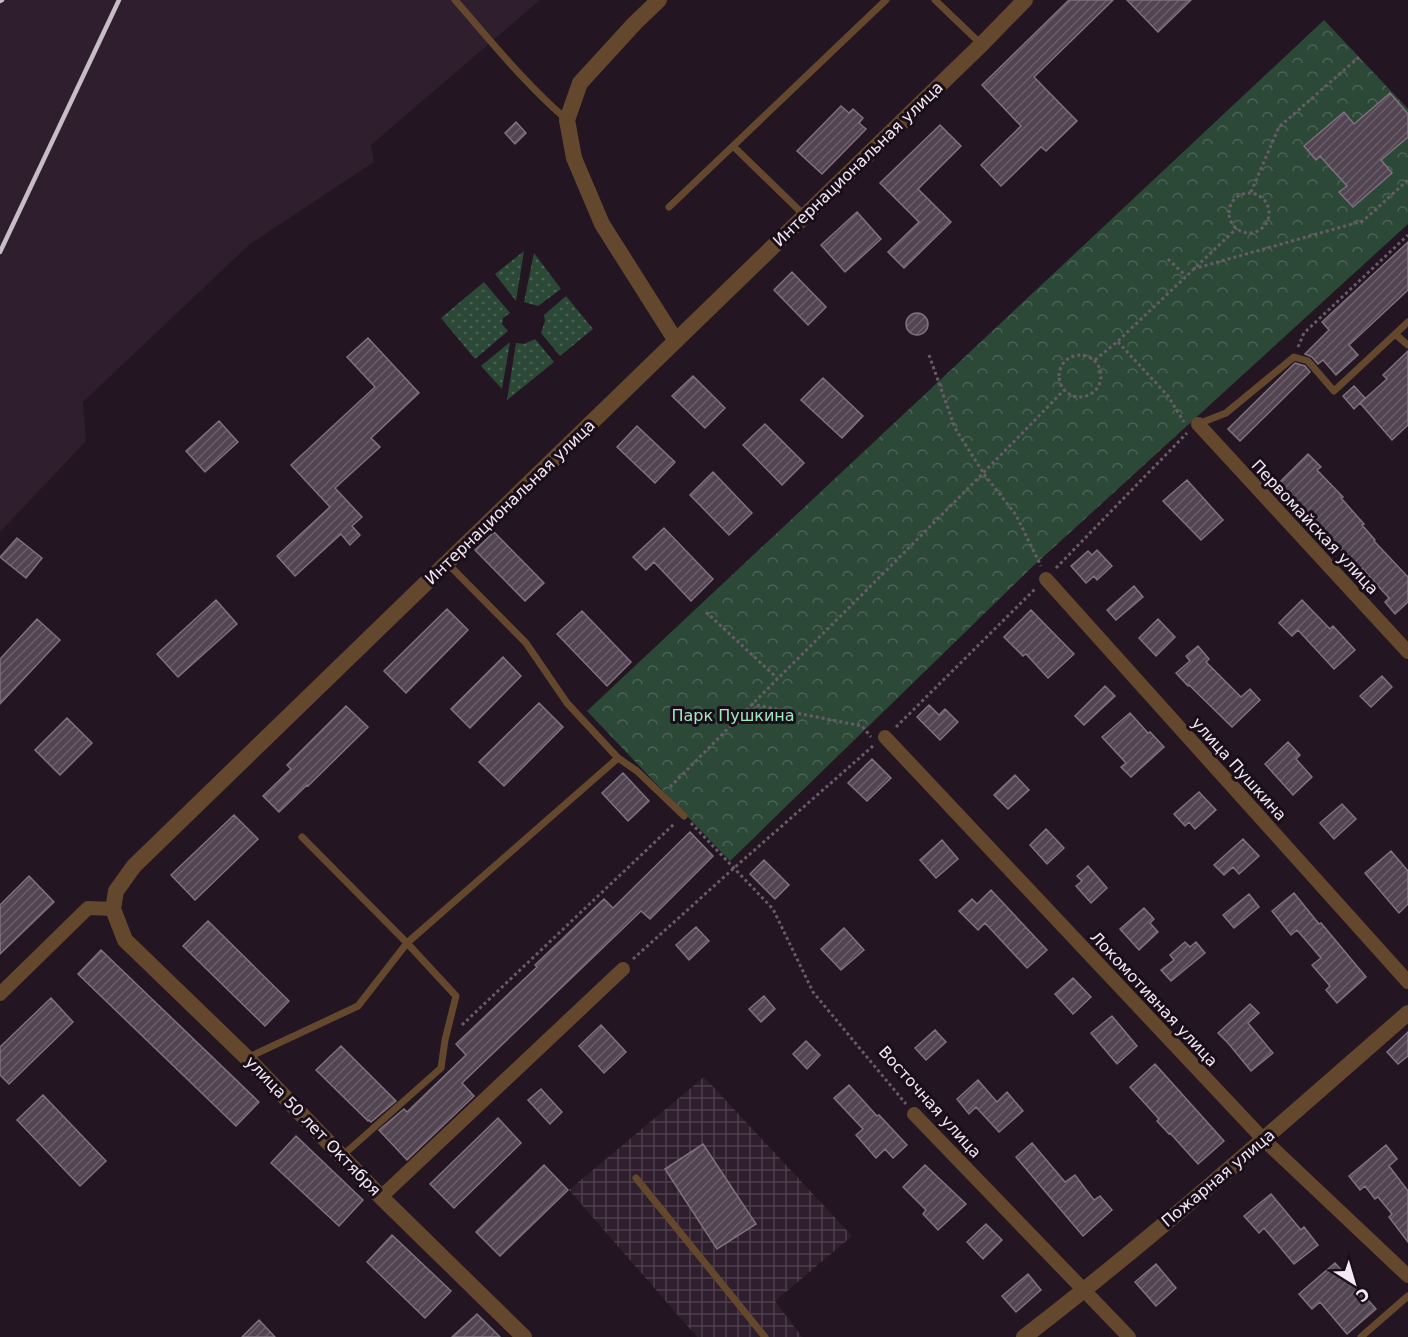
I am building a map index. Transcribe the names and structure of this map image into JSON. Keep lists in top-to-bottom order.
{
  "streets": {
    "street": [
      "Интернациональная улица",
      "Первомайская улица",
      "улица Пушкина",
      "Локомотивная улица",
      "Восточная улица",
      "улица 50 лет Октября",
      "Пожарная улица"
    ]
  },
  "crossings": [
    ["Интернациональная улица", "улица 50 лет Октября"],
    ["Локомотивная улица", "Пожарная улица"],
    ["Восточная улица", "Пожарная улица"]
  ],
  "parks": ["Парк Пушкина"],
  "north": "bottom right"
}
